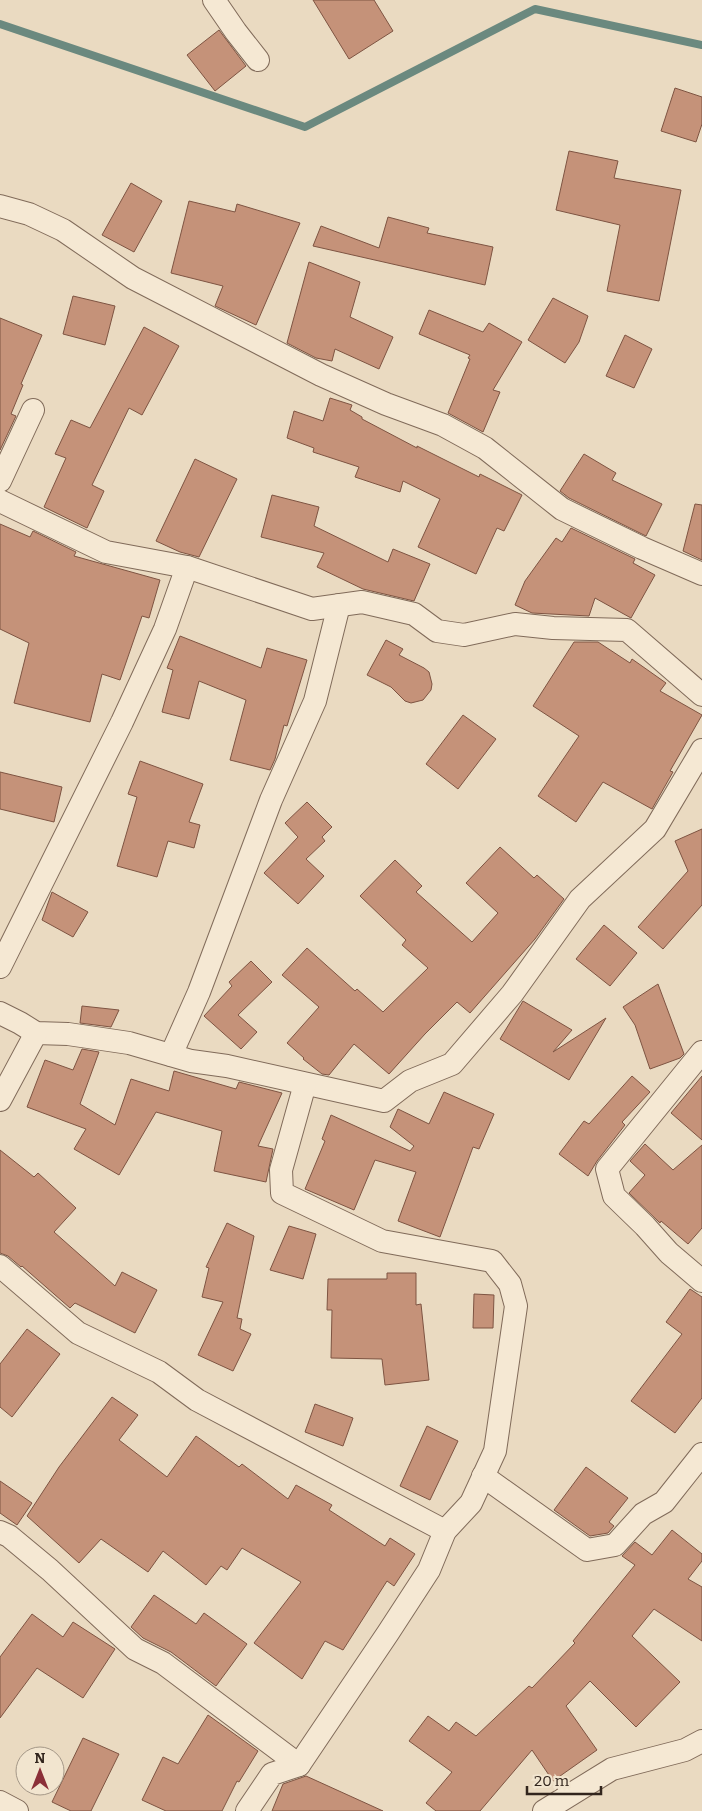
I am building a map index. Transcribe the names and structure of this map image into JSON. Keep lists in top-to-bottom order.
{
  "scale_bar": "20 m",
  "north": "top"
}
